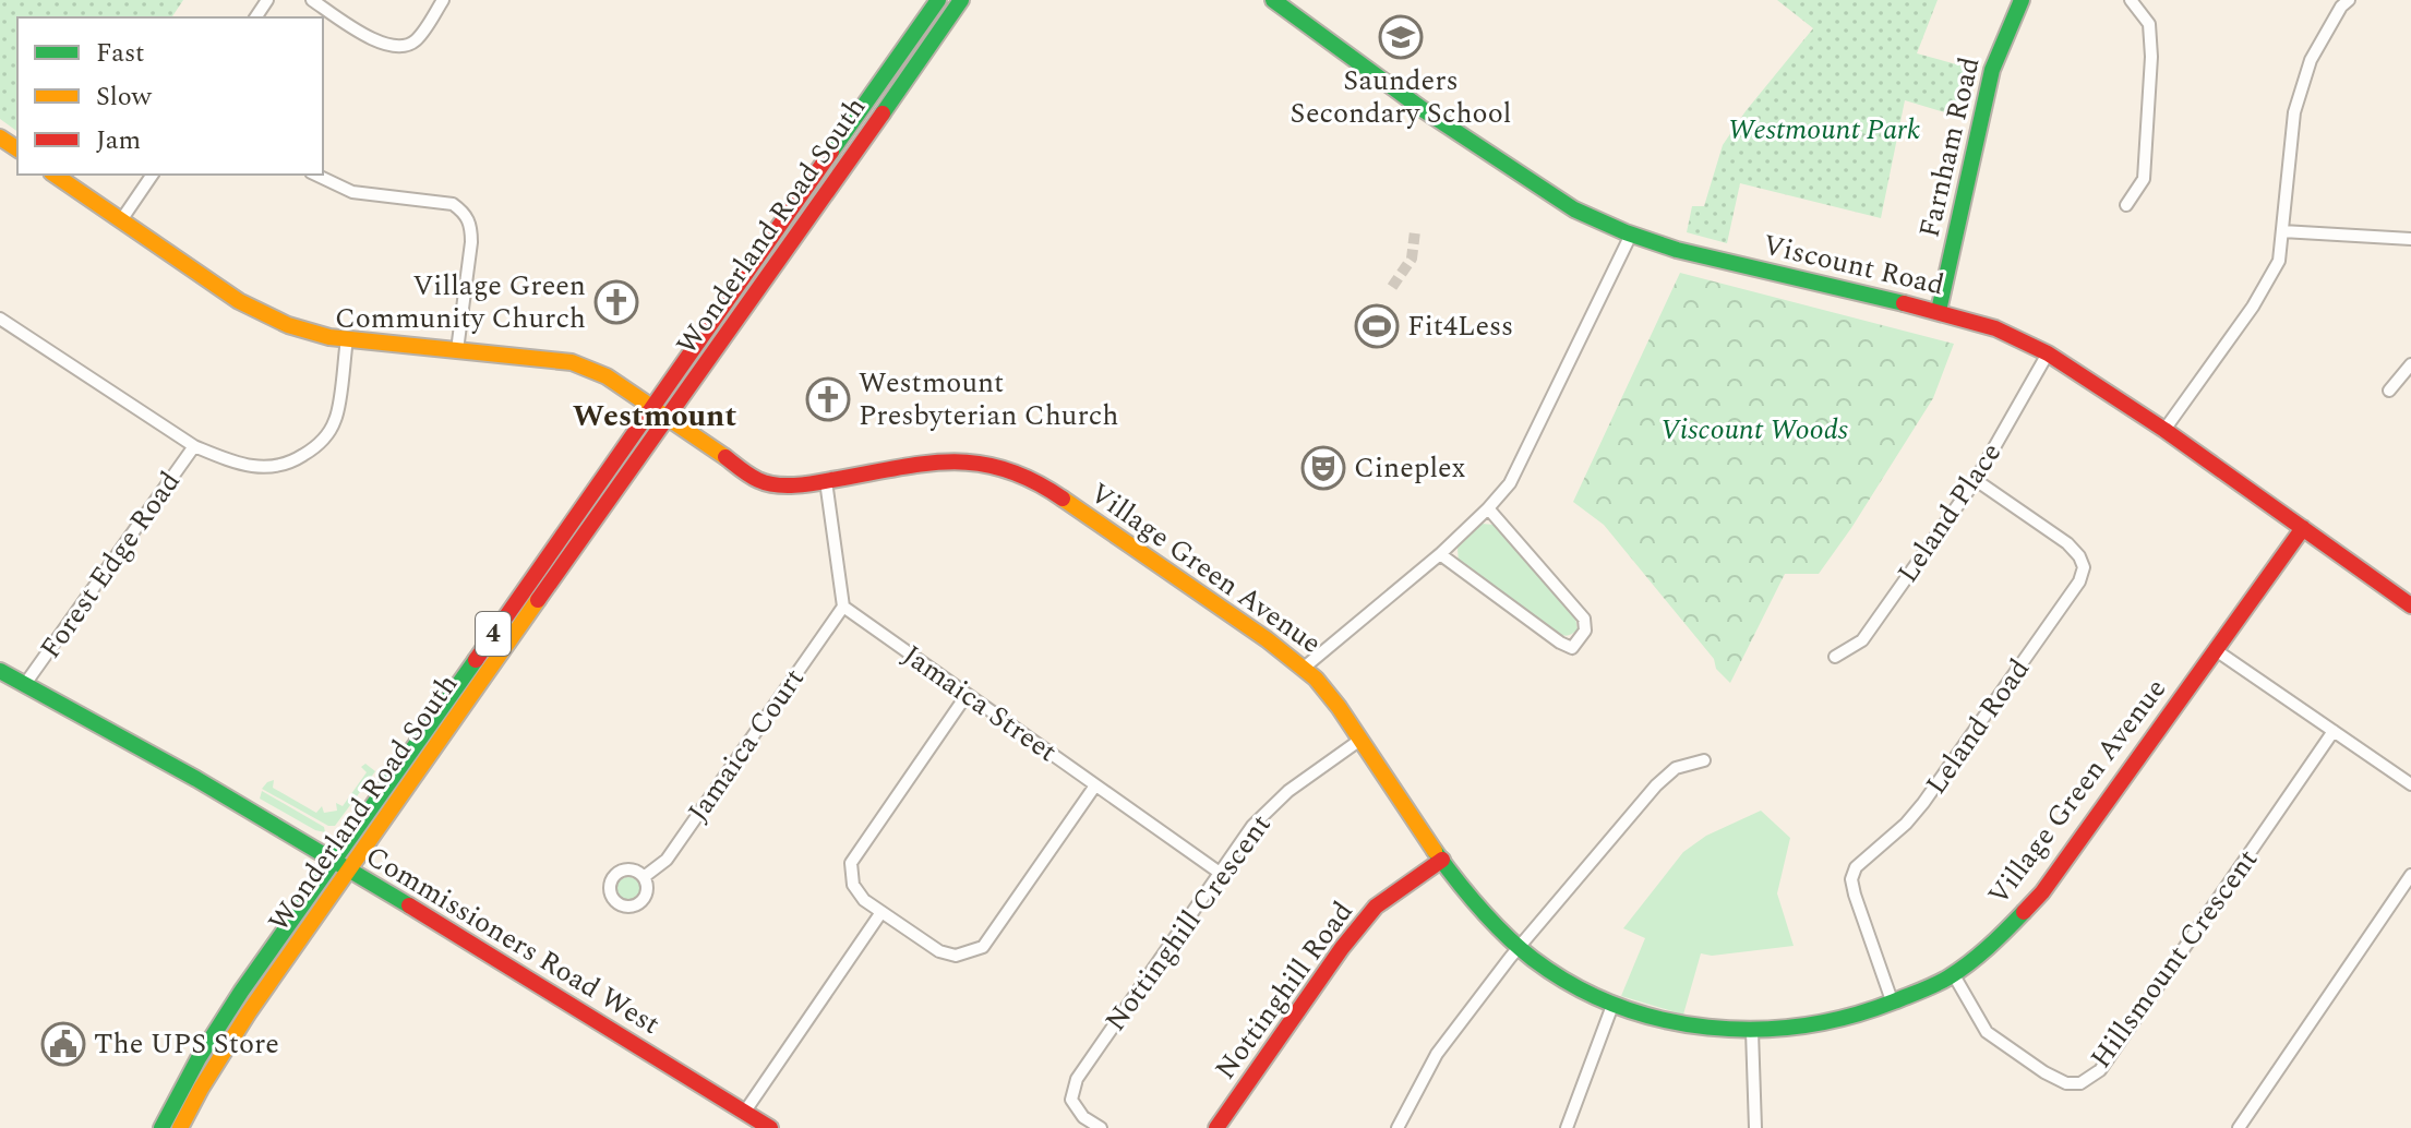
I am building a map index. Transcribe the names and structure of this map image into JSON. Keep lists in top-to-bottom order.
{
  "streets": {
    "street": [
      "Farnham Road",
      "Wonderland Road South",
      "Viscount Road",
      "Leland Place",
      "Forest Edge Road",
      "Village Green Avenue",
      "4",
      "Jamaica Street",
      "Leland Road",
      "Jamaica Court",
      "Nottinghill Crescent",
      "Commissioners Road West",
      "Hillsmount Crescent",
      "Nottinghill Road"
    ]
  },
  "crossings": [
    ["Farnham Road", "Viscount Road"],
    ["Wonderland Road South", "Village Green Avenue"],
    ["Wonderland Road South", "Commissioners Road West"],
    ["Viscount Road", "Leland Place"],
    ["Viscount Road", "Village Green Avenue"],
    ["Leland Place", "Leland Road"],
    ["Forest Edge Road", "Commissioners Road West"],
    ["Village Green Avenue", "Leland Road"],
    ["Village Green Avenue", "Nottinghill Crescent"],
    ["Village Green Avenue", "Hillsmount Crescent"],
    ["Village Green Avenue", "Nottinghill Road"],
    ["Jamaica Street", "Jamaica Court"],
    ["Jamaica Street", "Nottinghill Crescent"]
  ],
  "districts": ["Westmount"],
  "parks": ["Westmount Park", "Viscount Woods"],
  "places": {
    "school or university": ["Saunders Secondary School"],
    "church": ["Village Green Community Church", "Westmount Presbyterian Church"],
    "sports": ["Fit4Less"],
    "theatre": ["Cineplex"],
    "public building": ["The UPS Store"]
  },
  "legend": ["Fast", "Slow", "Jam"]
}
